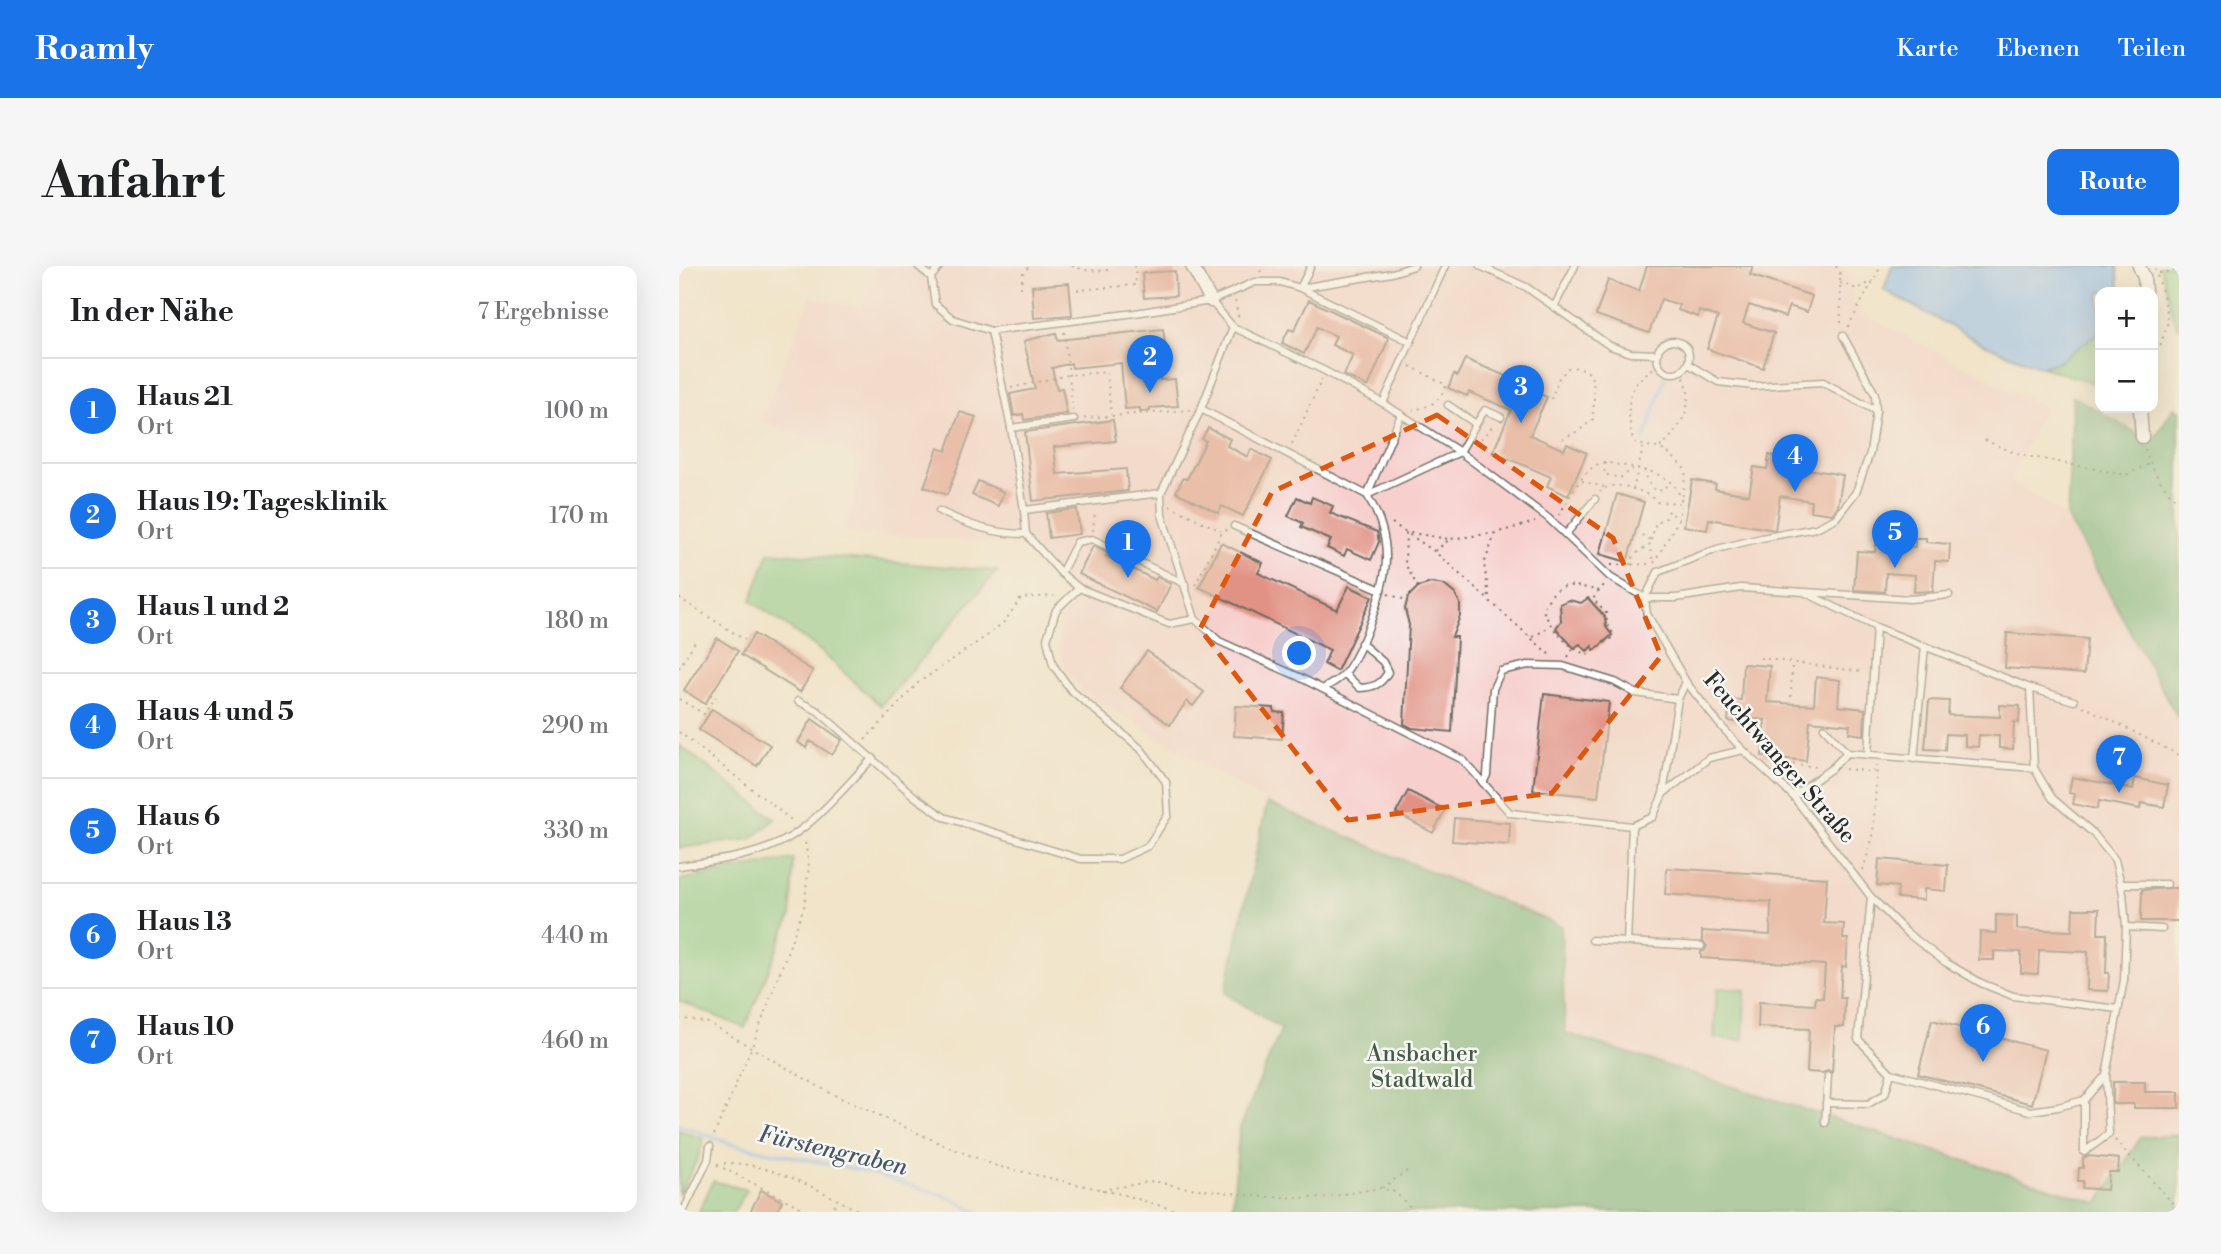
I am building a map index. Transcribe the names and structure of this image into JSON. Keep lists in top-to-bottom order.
{
  "streets": {
    "lane": ["Feuchtwanger Straße"]
  },
  "water": ["Fürstengraben"],
  "parks": ["Ansbacher Stadtwald"],
  "page": {
    "header": "Roamly",
    "nav": ["Karte", "Ebenen", "Teilen"],
    "buttons": "Route",
    "title": "Anfahrt",
    "heading": ["In der Nähe", "7 Ergebnisse"],
    "map_buttons": ["+", "−"],
    "pins": [
      "2",
      "3",
      "4",
      "5",
      "1",
      "7",
      "6"
    ],
    "list": [
      {
        "mark": "1",
        "name": "Haus 21",
        "note": "Ort",
        "value": "100 m"
      },
      {
        "mark": "2",
        "name": "Haus 19: Tagesklinik",
        "note": "Ort",
        "value": "170 m"
      },
      {
        "mark": "3",
        "name": "Haus 1 und 2",
        "note": "Ort",
        "value": "180 m"
      },
      {
        "mark": "4",
        "name": "Haus 4 und 5",
        "note": "Ort",
        "value": "290 m"
      },
      {
        "mark": "5",
        "name": "Haus 6",
        "note": "Ort",
        "value": "330 m"
      },
      {
        "mark": "6",
        "name": "Haus 13",
        "note": "Ort",
        "value": "440 m"
      },
      {
        "mark": "7",
        "name": "Haus 10",
        "note": "Ort",
        "value": "460 m"
      }
    ]
  }
}
